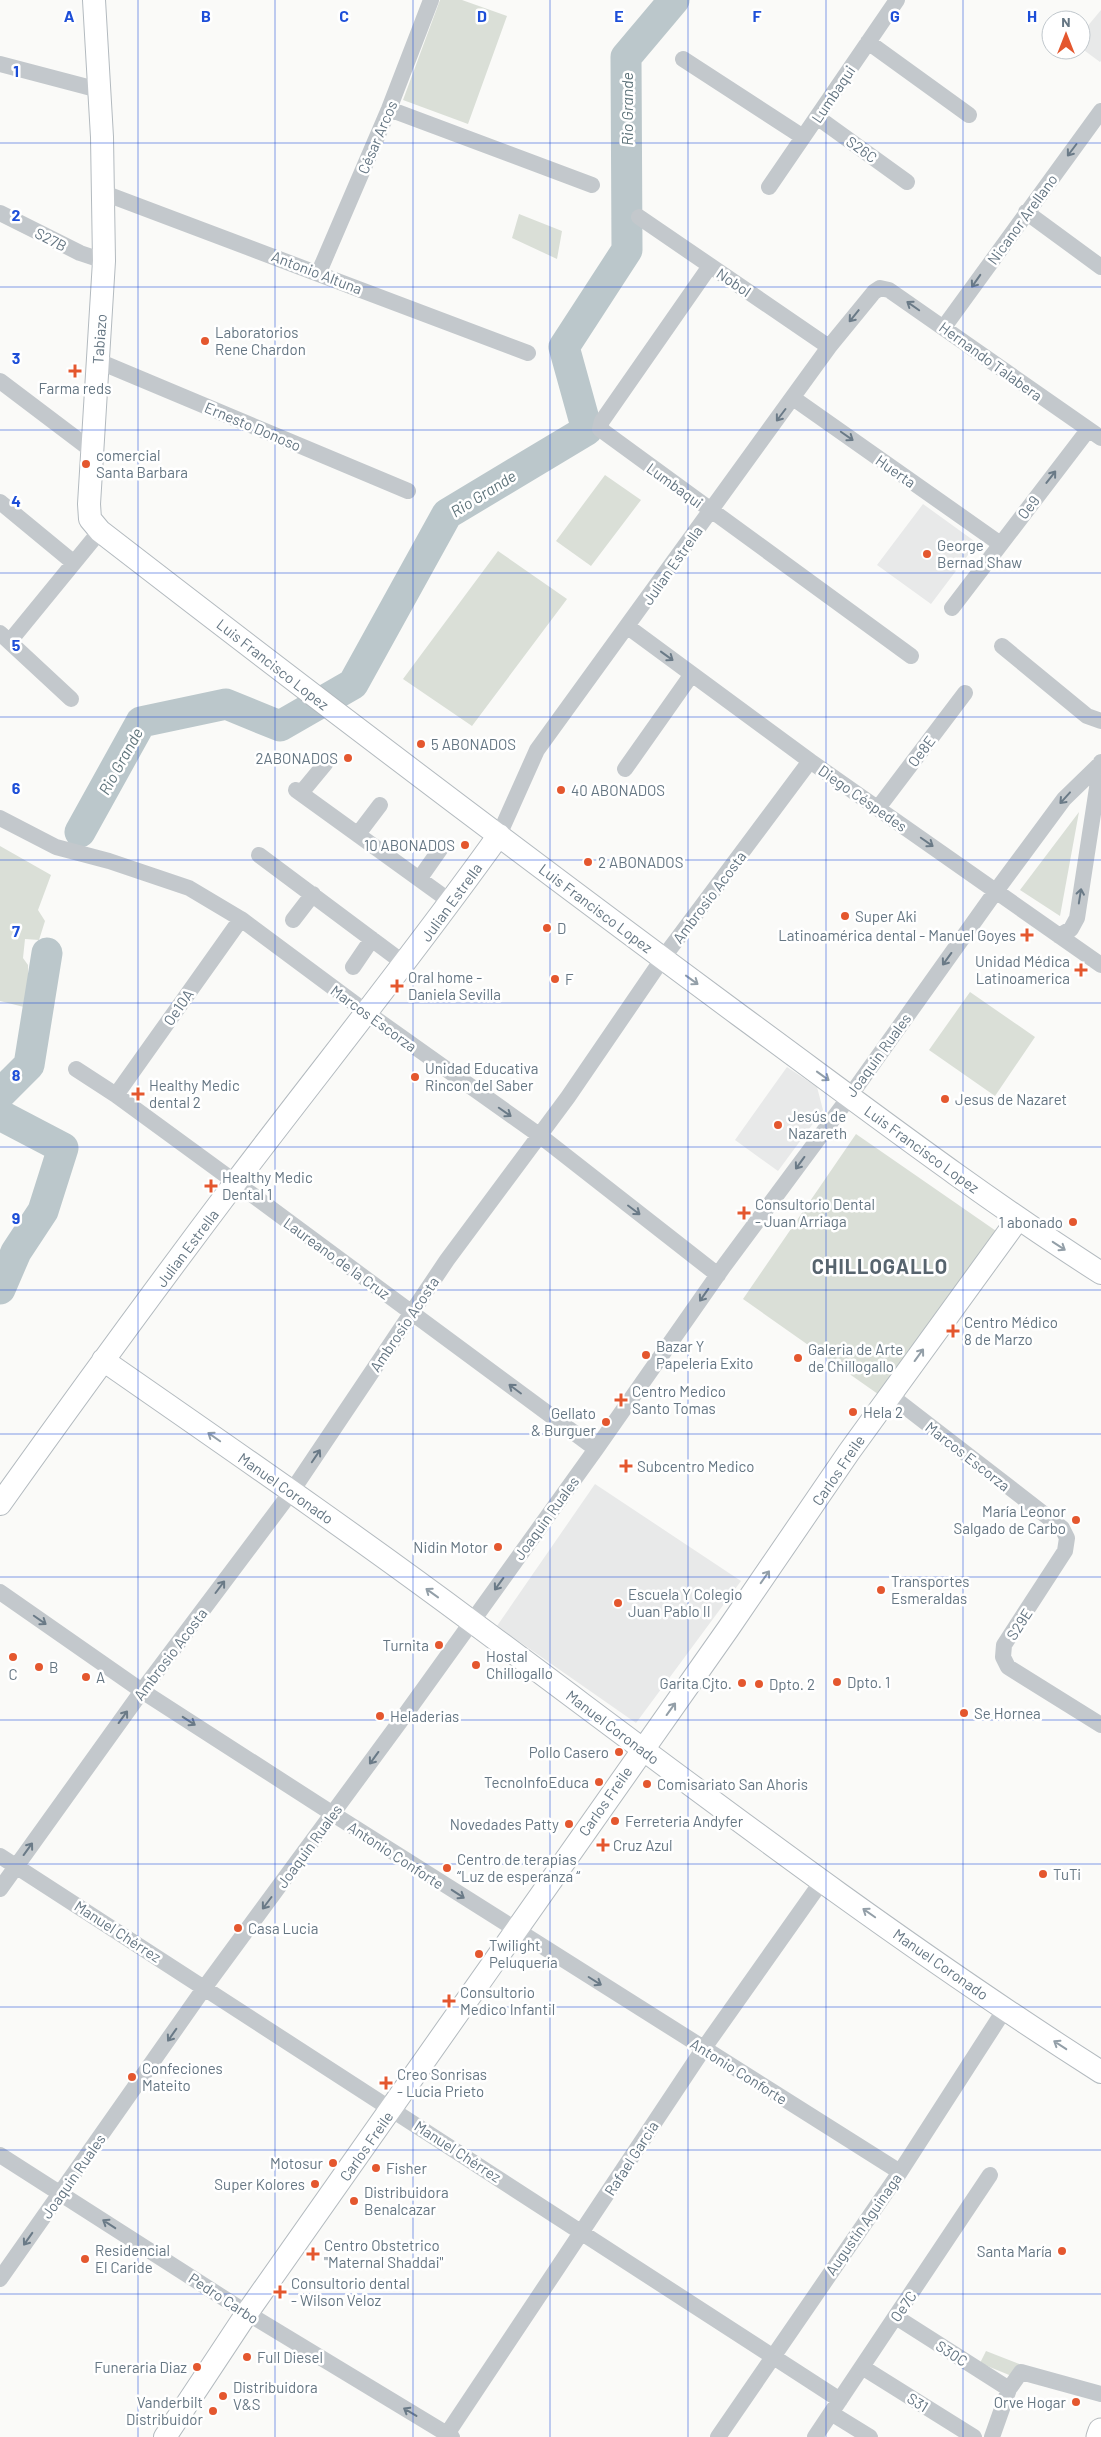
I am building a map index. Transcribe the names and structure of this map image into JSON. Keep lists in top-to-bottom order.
{
  "streets": {
    "street": [
      "Lumbaqui",
      "César Arcos",
      "S26C",
      "Nicanor Arellano",
      "S27B",
      "Antonio Altuna",
      "Nobol",
      "Tabiazo",
      "Hernando Talabera",
      "Ernesto Donoso",
      "Huerta",
      "Oe9",
      "Julian Estrella",
      "Luis Francisco Lopez",
      "Oe8E",
      "Diego Céspedes",
      "Ambrosio Acosta",
      "Oe10A",
      "Marcos Escorza",
      "Joaquin Ruales",
      "Laureano de la Cruz",
      "Carlos Freile",
      "Manuel Coronado",
      "S29E",
      "Antonio Conforte",
      "Manuel Chérrez",
      "Rafael Garcia",
      "Augustín Aguinaga",
      "Pedro Carbo",
      "Oe7C",
      "S30C",
      "S31"
    ]
  },
  "crossings": [
    ["Lumbaqui", "S26C"],
    ["Lumbaqui", "Nobol"],
    ["Lumbaqui", "Julian Estrella"],
    ["César Arcos", "Antonio Altuna"],
    ["Nicanor Arellano", "Hernando Talabera"],
    ["S27B", "Tabiazo"],
    ["Antonio Altuna", "Tabiazo"],
    ["Nobol", "Julian Estrella"],
    ["Tabiazo", "Ernesto Donoso"],
    ["Tabiazo", "Luis Francisco Lopez"],
    ["Hernando Talabera", "Oe9"],
    ["Hernando Talabera", "Julian Estrella"],
    ["Huerta", "Oe9"],
    ["Huerta", "Julian Estrella"],
    ["Julian Estrella", "Luis Francisco Lopez"],
    ["Julian Estrella", "Diego Céspedes"],
    ["Julian Estrella", "Marcos Escorza"],
    ["Julian Estrella", "Laureano de la Cruz"],
    ["Julian Estrella", "Manuel Coronado"],
    ["Luis Francisco Lopez", "Ambrosio Acosta"],
    ["Luis Francisco Lopez", "Joaquin Ruales"],
    ["Luis Francisco Lopez", "Carlos Freile"],
    ["Oe8E", "Diego Céspedes"],
    ["Diego Céspedes", "Ambrosio Acosta"],
    ["Diego Céspedes", "Joaquin Ruales"],
    ["Ambrosio Acosta", "Marcos Escorza"],
    ["Ambrosio Acosta", "Laureano de la Cruz"],
    ["Ambrosio Acosta", "Manuel Coronado"],
    ["Ambrosio Acosta", "Antonio Conforte"],
    ["Ambrosio Acosta", "Manuel Chérrez"],
    ["Oe10A", "Marcos Escorza"],
    ["Oe10A", "Laureano de la Cruz"],
    ["Marcos Escorza", "Joaquin Ruales"],
    ["Marcos Escorza", "Carlos Freile"],
    ["Marcos Escorza", "S29E"],
    ["Joaquin Ruales", "Laureano de la Cruz"],
    ["Joaquin Ruales", "Manuel Coronado"],
    ["Joaquin Ruales", "Antonio Conforte"],
    ["Joaquin Ruales", "Manuel Chérrez"],
    ["Joaquin Ruales", "Pedro Carbo"],
    ["Carlos Freile", "Manuel Coronado"],
    ["Carlos Freile", "Antonio Conforte"],
    ["Carlos Freile", "Manuel Chérrez"],
    ["Carlos Freile", "Pedro Carbo"],
    ["Manuel Coronado", "Rafael Garcia"],
    ["Manuel Coronado", "Augustín Aguinaga"],
    ["Antonio Conforte", "Rafael Garcia"],
    ["Antonio Conforte", "Augustín Aguinaga"],
    ["Manuel Chérrez", "Rafael Garcia"],
    ["Manuel Chérrez", "Augustín Aguinaga"],
    ["Manuel Chérrez", "Oe7C"],
    ["Rafael Garcia", "Pedro Carbo"],
    ["Oe7C", "S30C"],
    ["Oe7C", "S31"]
  ],
  "one_way": [
    "Nicanor Arellano",
    "Huerta",
    "Oe9",
    "Diego Céspedes",
    "Ambrosio Acosta",
    "Marcos Escorza",
    "Joaquin Ruales",
    "Laureano de la Cruz",
    "Carlos Freile",
    "Manuel Coronado",
    "Antonio Conforte",
    "Pedro Carbo"
  ],
  "districts": ["CHILLOGALLO"],
  "water": ["Rio Grande"],
  "places": {
    "other": [
      "Laboratorios Rene Chardon",
      "comercial Santa Barbara",
      "George Bernad Shaw",
      "5 ABONADOS",
      "2ABONADOS",
      "40 ABONADOS",
      "10 ABONADOS",
      "2 ABONADOS",
      "Super Aki",
      "D",
      "F",
      "Unidad Educativa Rincon del Saber",
      "Jesus de Nazaret",
      "Jesús de Nazareth",
      "1 abonado",
      "Bazar Y Papeleria Exito",
      "Galeria de Arte de Chillogallo",
      "Hela 2",
      "Gellato & Burguer",
      "María Leonor Salgado de Carbo",
      "Nidin Motor",
      "Transportes Esmeraldas",
      "Escuela Y Colegio Juan Pablo II",
      "Turnita",
      "C",
      "Hostal Chillogallo",
      "B",
      "A",
      "Dpto. 1",
      "Garita Cjto.",
      "Dpto. 2",
      "Se Hornea",
      "Heladerias",
      "Pollo Casero",
      "TecnoInfoEduca",
      "Comisariato San Ahoris",
      "Ferreteria Andyfer",
      "Novedades Patty",
      "Centro de terapias “Luz de esperanza “",
      "TuTi",
      "Casa Lucia",
      "Twilight Peluquería",
      "Confeciones Mateito",
      "Motosur",
      "Fisher",
      "Super Kolores",
      "Distribuidora Benalcazar",
      "Santa María",
      "Residencial El Caride",
      "Full Diesel",
      "Funeraria Diaz",
      "Distribuidora V&S",
      "Orve Hogar",
      "Vanderbilt Distribuidor"
    ],
    "health": [
      "Farma reds",
      "Latinoamérica dental - Manuel Goyes",
      "Unidad Médica Latinoamerica",
      "Oral home - Daniela Sevilla",
      "Healthy Medic dental 2",
      "Healthy Medic Dental 1",
      "Consultorio Dental - Juan Arriaga",
      "Centro Médico 8 de Marzo",
      "Centro Medico Santo Tomas",
      "Subcentro Medico",
      "Cruz Azul",
      "Consultorio Medico Infantil",
      "Creo Sonrisas - Lucia Prieto",
      "Centro Obstetrico \"Maternal Shaddai\"",
      "Consultorio dental - Wilson Veloz"
    ]
  },
  "north": "top",
  "grid": {
    "columns": [
      "A",
      "B",
      "C",
      "D",
      "E",
      "F",
      "G",
      "H"
    ],
    "rows": [
      "1",
      "2",
      "3",
      "4",
      "5",
      "6",
      "7",
      "8",
      "9"
    ]
  }
}
